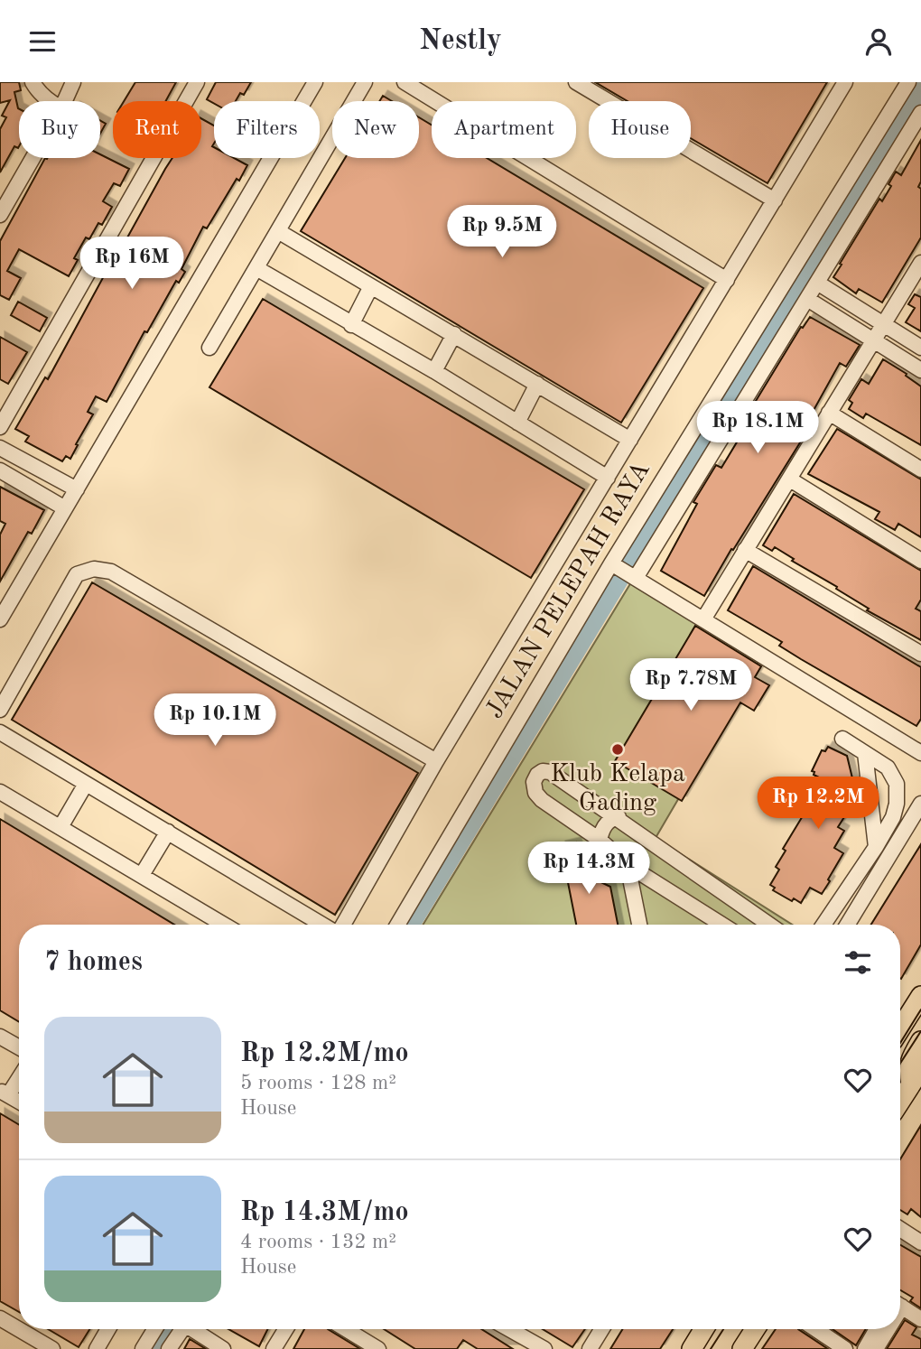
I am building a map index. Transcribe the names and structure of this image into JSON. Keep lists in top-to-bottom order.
{
  "streets": {
    "street": ["JALAN PELEPAH RAYA"]
  },
  "places": ["Klub Kelapa Gading"],
  "page": {
    "header": "Nestly",
    "chip": [
      "Buy",
      "Rent",
      "Filters",
      "New",
      "Apartment",
      "House"
    ],
    "price": [
      "Rp 9.5M",
      "Rp 16M",
      "Rp 18.1M",
      "Rp 7.78M",
      "Rp 10.1M",
      "Rp 12.2M",
      "Rp 14.3M"
    ],
    "heading": "7 homes",
    "list": [
      {
        "name": "Rp 12.2M/mo",
        "note": "5 rooms · 128 m² · House"
      },
      {
        "name": "Rp 14.3M/mo",
        "note": "4 rooms · 132 m² · House"
      }
    ]
  }
}
